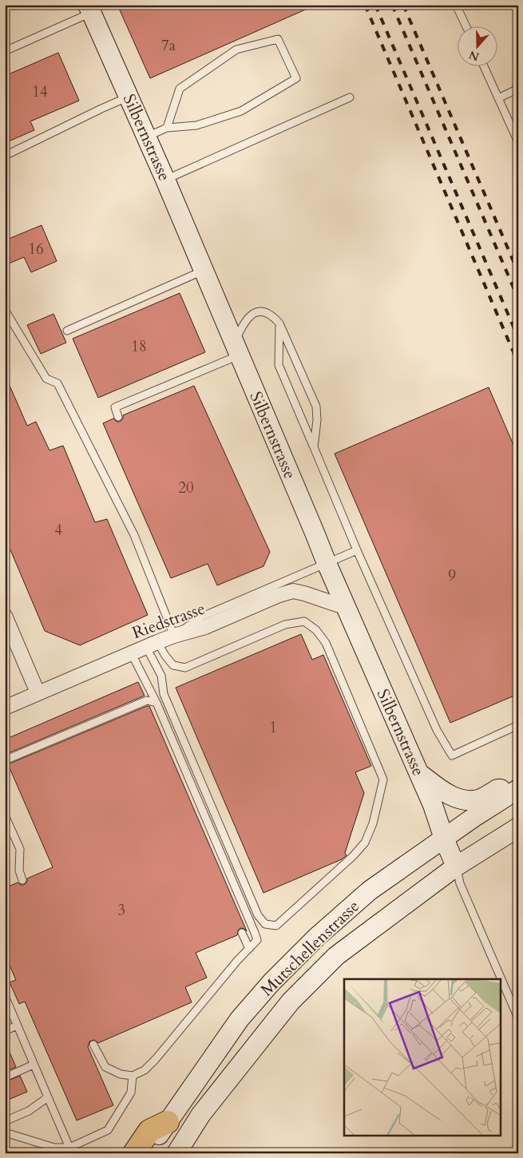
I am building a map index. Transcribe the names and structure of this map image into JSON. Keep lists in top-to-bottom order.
{
  "streets": {
    "street": ["Silbernstrasse", "Riedstrasse", "Mutschellenstrasse"]
  },
  "crossings": [
    ["Silbernstrasse", "Riedstrasse"],
    ["Silbernstrasse", "Mutschellenstrasse"]
  ],
  "house_numbers": [
    "7a",
    "14",
    "16",
    "18",
    "20",
    "4",
    "9",
    "1",
    "3"
  ],
  "north": "bottom"
}
